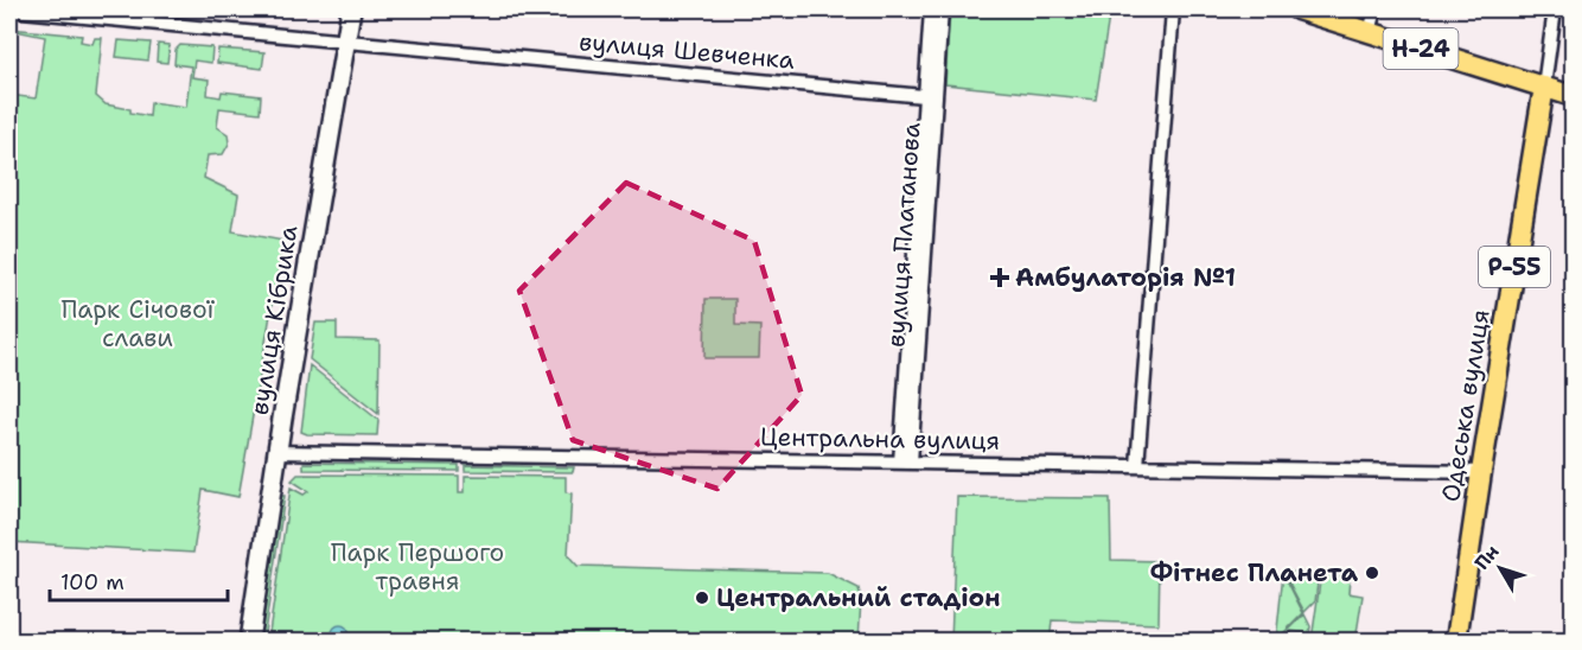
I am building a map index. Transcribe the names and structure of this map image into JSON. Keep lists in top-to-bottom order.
{
  "streets": {
    "main road": [
      "Н-24",
      "Р-55",
      "вулиця Кібрика",
      "Одеська вулиця"
    ],
    "street": ["вулиця Шевченка", "вулиця Платанова", "Центральна вулиця"]
  },
  "crossings": [
    ["Н-24", "Одеська вулиця"],
    ["вулиця Шевченка", "вулиця Платанова"],
    ["вулиця Шевченка", "вулиця Кібрика"],
    ["вулиця Платанова", "Центральна вулиця"],
    ["вулиця Кібрика", "Центральна вулиця"],
    ["Одеська вулиця", "Центральна вулиця"]
  ],
  "parks": ["Парк Січової слави", "Парк Першого травня"],
  "places": {
    "health": ["Амбулаторія №1"],
    "other": ["Фітнес Планета", "Центральний стадіон"]
  },
  "scale_bar": "100 m",
  "north": "top left"
}
